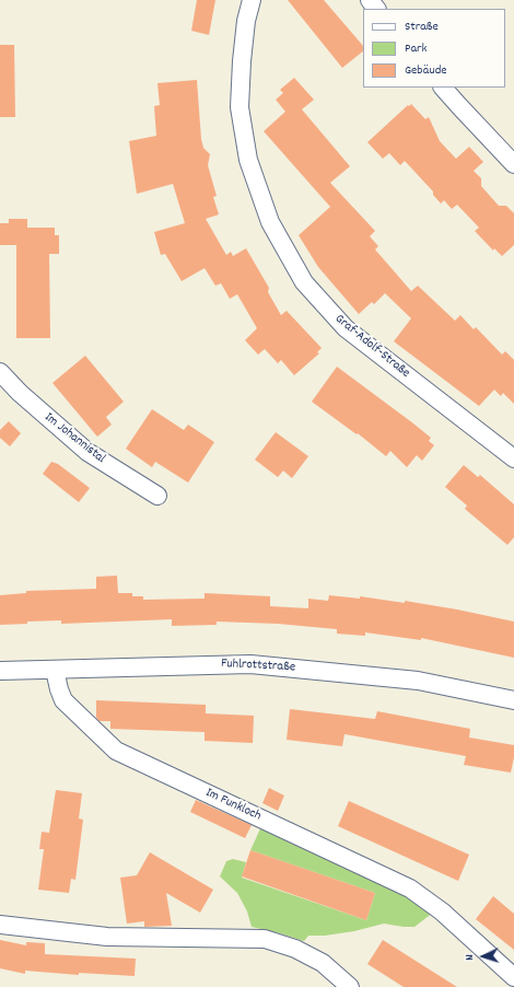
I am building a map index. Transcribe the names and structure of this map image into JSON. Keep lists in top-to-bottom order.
{
  "streets": {
    "street": [
      "Graf-Adolf-Straße",
      "Im Johannistal",
      "Fuhlrottstraße",
      "Im Funkloch"
    ]
  },
  "crossings": [
    ["Fuhlrottstraße", "Im Funkloch"]
  ],
  "legend": ["Straße", "Park", "Gebäude"],
  "north": "left"
}
